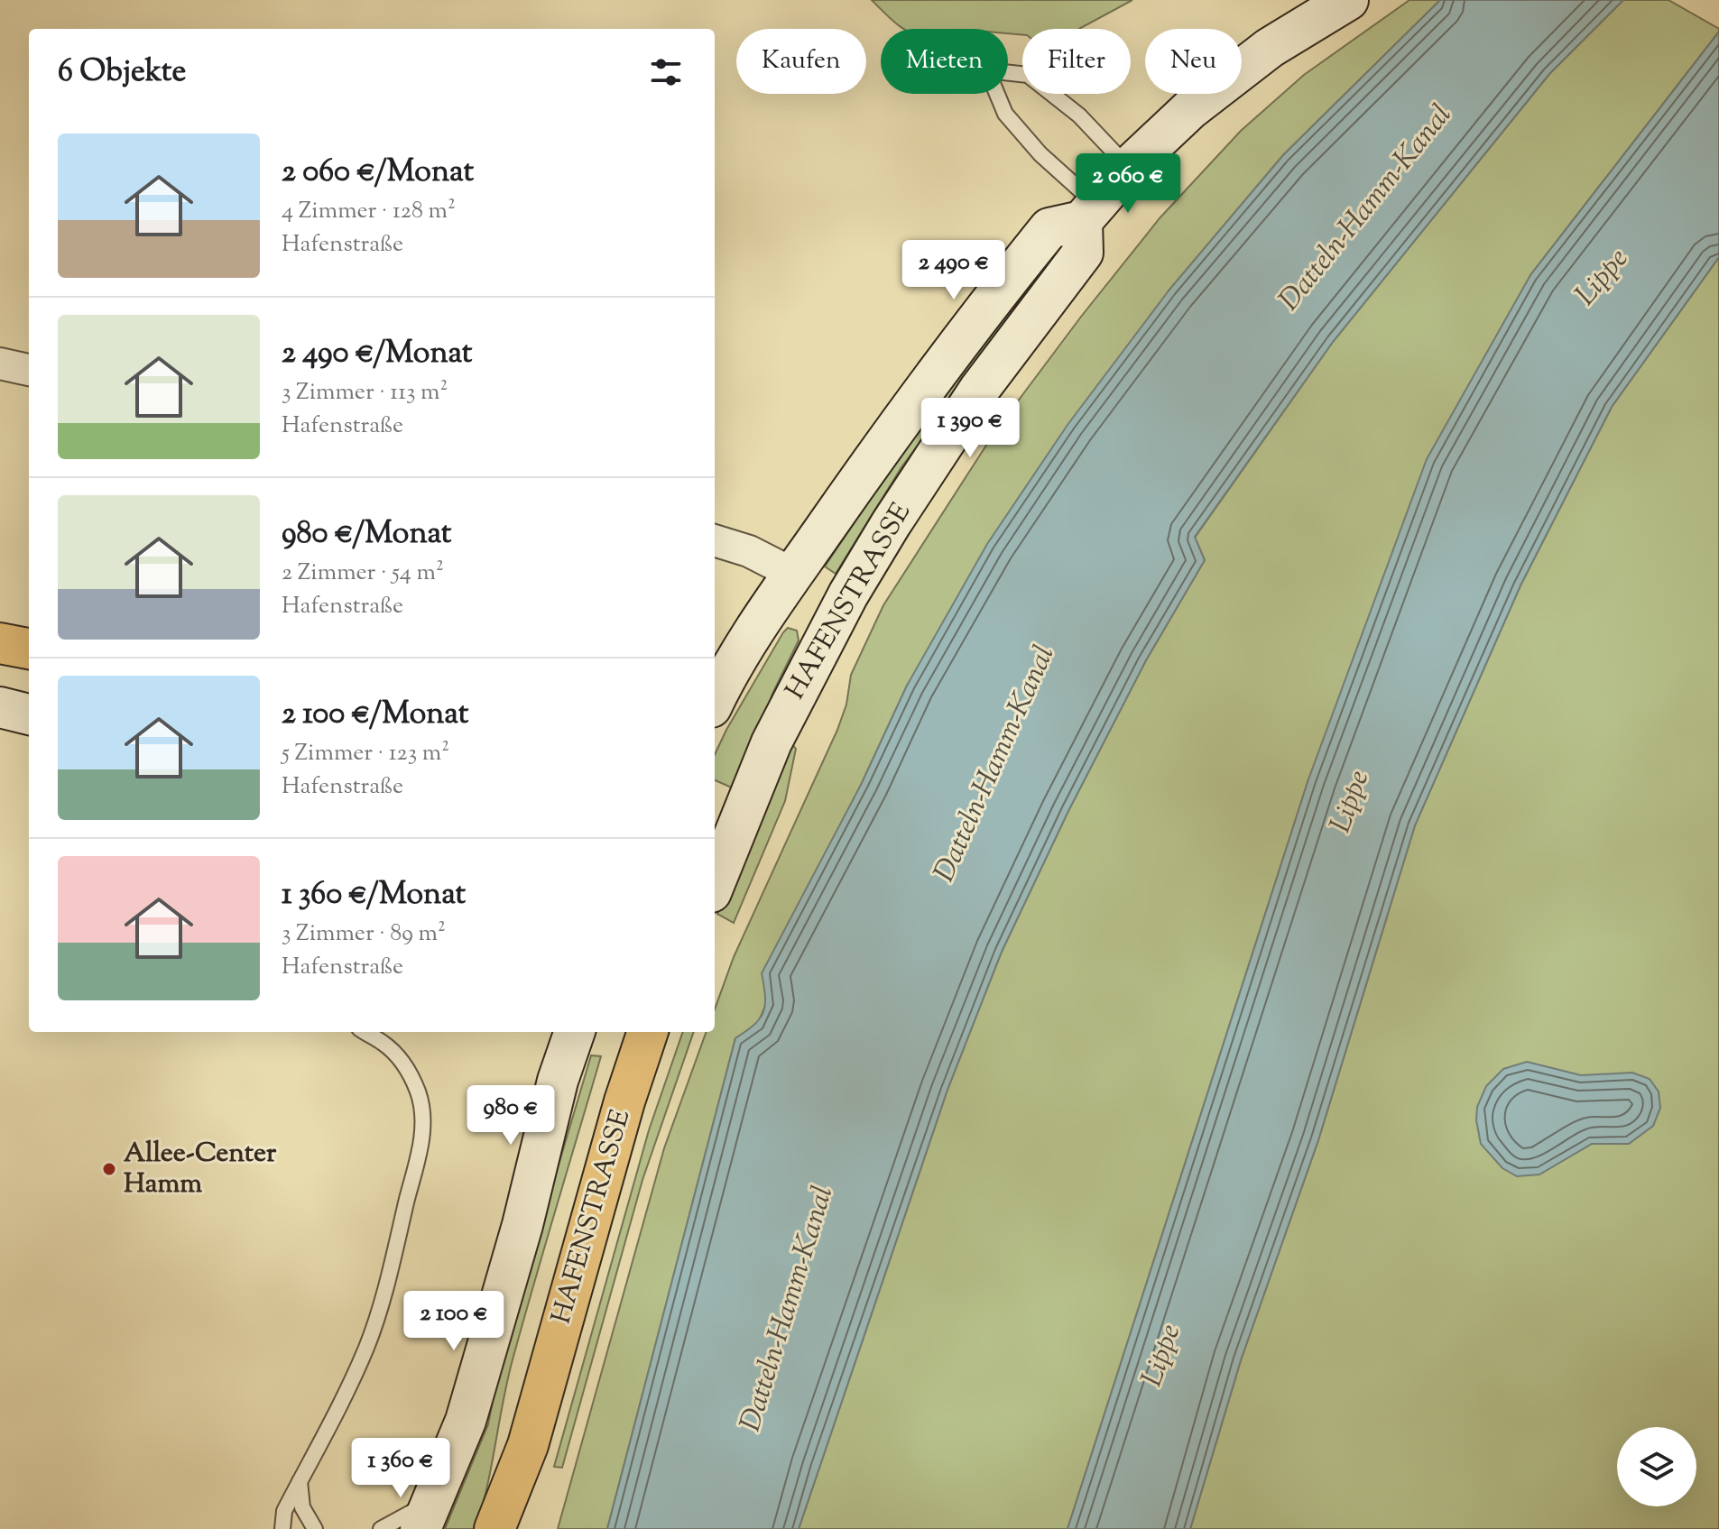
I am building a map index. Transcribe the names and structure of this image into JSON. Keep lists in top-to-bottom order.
{
  "streets": {
    "main road": ["HAFENSTRASSE"]
  },
  "water": ["Datteln-Hamm-Kanal", "Lippe"],
  "places": ["Allee-Center Hamm"],
  "page": {
    "chip": [
      "Kaufen",
      "Mieten",
      "Filter",
      "Neu"
    ],
    "heading": "6 Objekte",
    "list": [
      {
        "name": "2 060 €/Monat",
        "note": "4 Zimmer · 128 m² · Hafenstraße"
      },
      {
        "name": "2 490 €/Monat",
        "note": "3 Zimmer · 113 m² · Hafenstraße"
      },
      {
        "name": "980 €/Monat",
        "note": "2 Zimmer · 54 m² · Hafenstraße"
      },
      {
        "name": "2 100 €/Monat",
        "note": "5 Zimmer · 123 m² · Hafenstraße"
      },
      {
        "name": "1 360 €/Monat",
        "note": "3 Zimmer · 89 m² · Hafenstraße"
      }
    ],
    "price": [
      "2 060 €",
      "2 490 €",
      "1 390 €",
      "980 €",
      "2 100 €",
      "1 360 €"
    ]
  }
}
